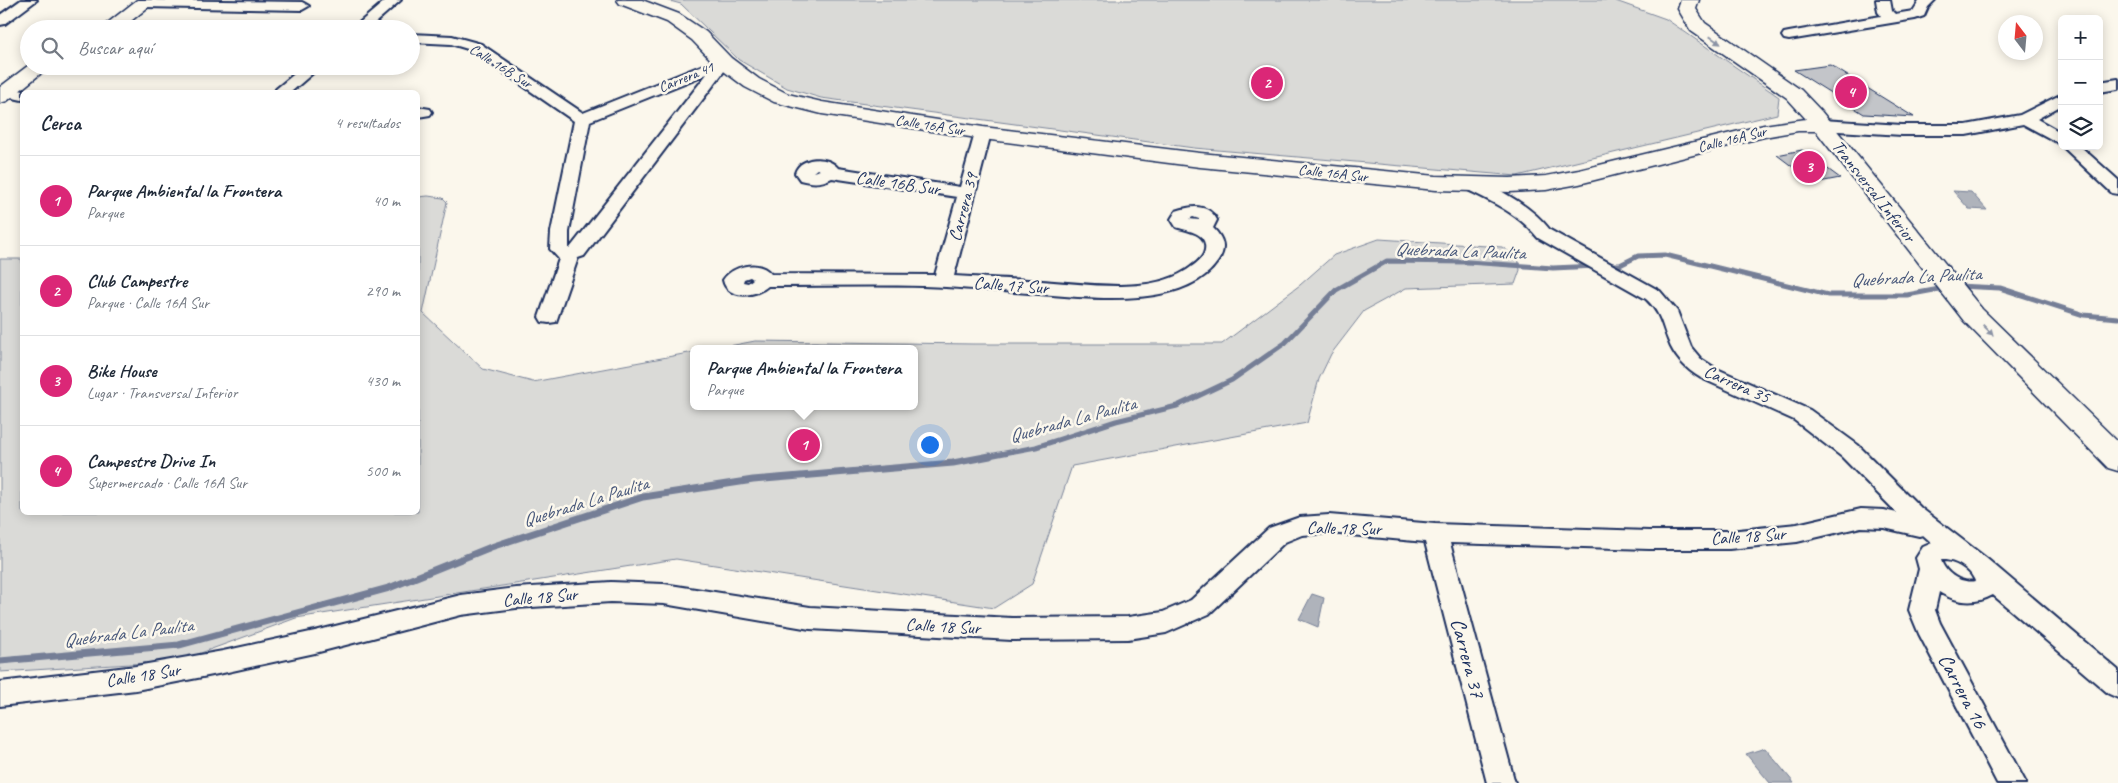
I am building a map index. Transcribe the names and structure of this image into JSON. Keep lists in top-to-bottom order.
{
  "streets": {
    "street": [
      "Calle 16B Sur",
      "Carrera 41",
      "Calle 16A Sur",
      "Transversal Inferior",
      "Carrera 39",
      "Calle 17 Sur",
      "Carrera 35",
      "Calle 18 Sur",
      "Carrera 37",
      "Carrera 16"
    ]
  },
  "crossings": [
    ["Calle 16B Sur", "Carrera 41"],
    ["Calle 16B Sur", "Carrera 39"],
    ["Carrera 41", "Calle 16A Sur"],
    ["Calle 16A Sur", "Transversal Inferior"],
    ["Calle 16A Sur", "Carrera 39"],
    ["Calle 16A Sur", "Carrera 35"],
    ["Carrera 39", "Calle 17 Sur"],
    ["Carrera 35", "Calle 18 Sur"],
    ["Carrera 35", "Carrera 16"],
    ["Calle 18 Sur", "Carrera 37"]
  ],
  "one_way": ["Transversal Inferior"],
  "water": ["Quebrada La Paulita"],
  "north": "top",
  "page": {
    "map_buttons": ["+", "−"],
    "search": "Buscar aquí",
    "pins": [
      "2",
      "4",
      "3",
      "1"
    ],
    "heading": ["Cerca", "4 resultados"],
    "list": [
      {
        "mark": "1",
        "name": "Parque Ambiental la Frontera",
        "note": "Parque",
        "value": "40 m"
      },
      {
        "mark": "2",
        "name": "Club Campestre",
        "note": "Parque · Calle 16A Sur",
        "value": "290 m"
      },
      {
        "mark": "3",
        "name": "Bike House",
        "note": "Lugar · Transversal Inferior",
        "value": "430 m"
      },
      {
        "mark": "4",
        "name": "Campestre Drive In",
        "note": "Supermercado · Calle 16A Sur",
        "value": "500 m"
      }
    ],
    "popup": ["Parque Ambiental la Frontera", "Parque"]
  }
}
